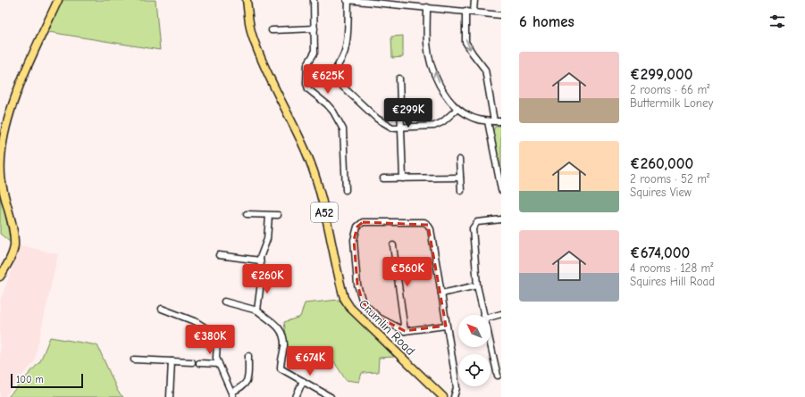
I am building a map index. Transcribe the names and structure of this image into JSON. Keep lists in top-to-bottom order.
{
  "streets": {
    "main road": ["A52", "Crumlin Road"]
  },
  "scale_bar": "100 m",
  "north": "top left",
  "page": {
    "heading": "6 homes",
    "list": [
      {
        "name": "€299,000",
        "note": "2 rooms · 66 m² · Buttermilk Loney"
      },
      {
        "name": "€260,000",
        "note": "2 rooms · 52 m² · Squires View"
      },
      {
        "name": "€674,000",
        "note": "4 rooms · 128 m² · Squires Hill Road"
      }
    ],
    "price": [
      "€625K",
      "€299K",
      "€560K",
      "€260K",
      "€380K",
      "€674K"
    ],
    "scale": "100 m"
  }
}
